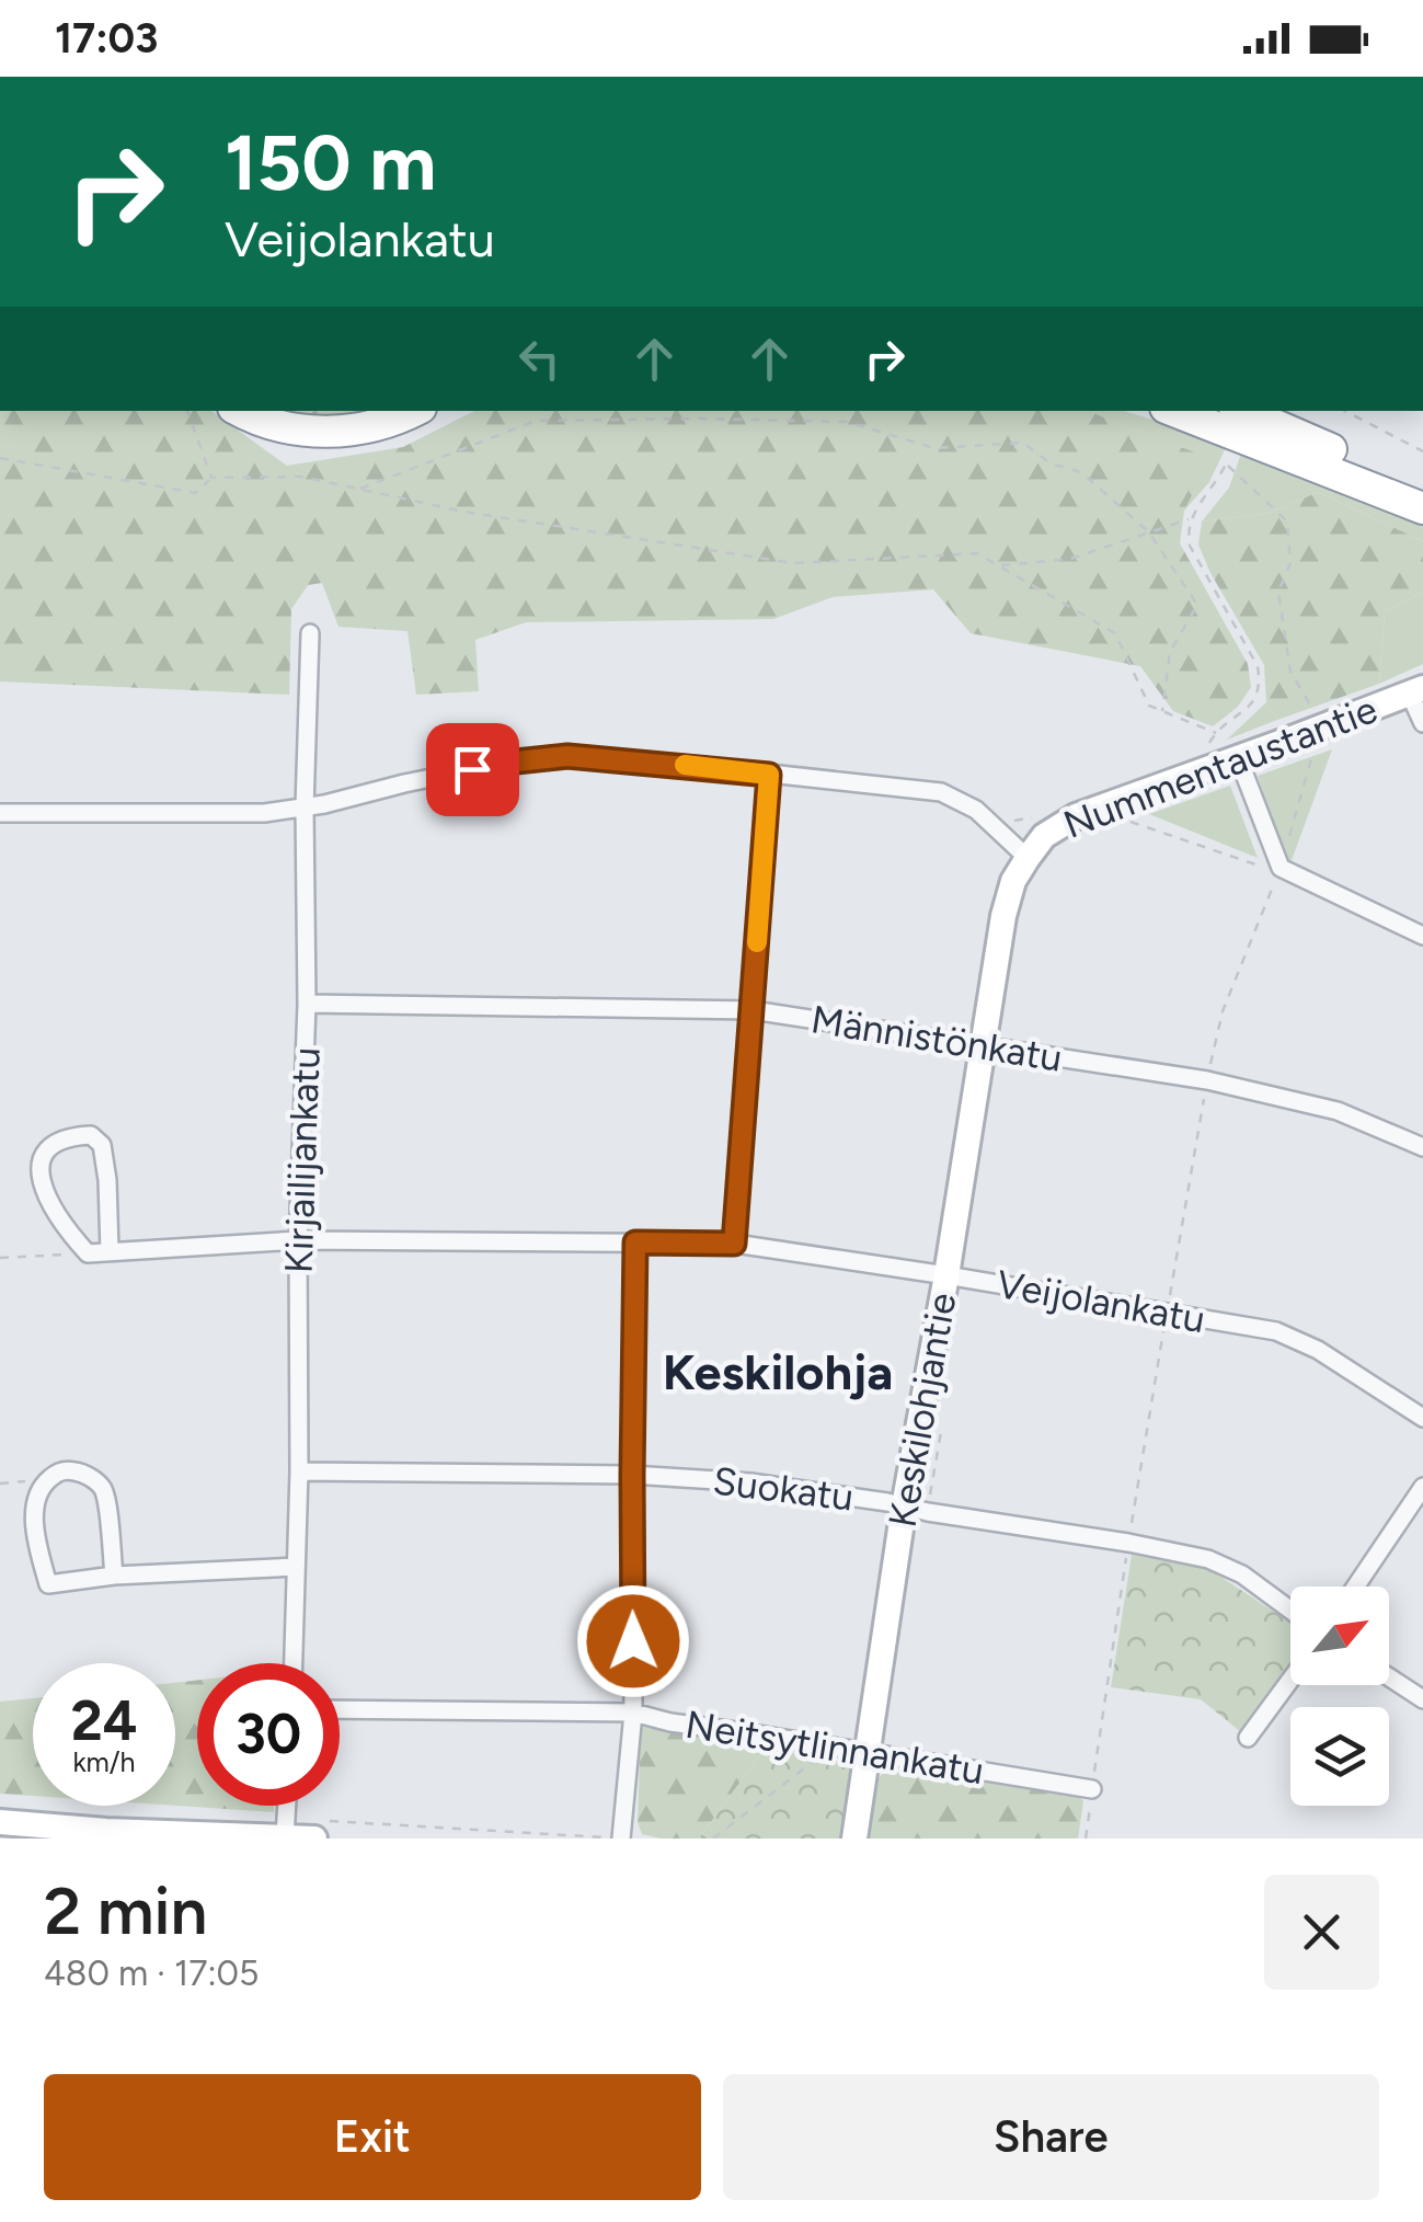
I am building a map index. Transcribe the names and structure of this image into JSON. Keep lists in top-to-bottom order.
{
  "streets": {
    "street": [
      "Nummentaustantie",
      "Männistönkatu",
      "Kirjailijankatu",
      "Veijolankatu",
      "Keskilohjantie",
      "Suokatu",
      "Neitsytlinnankatu"
    ]
  },
  "crossings": [
    ["Nummentaustantie", "Keskilohjantie"],
    ["Männistönkatu", "Kirjailijankatu"],
    ["Männistönkatu", "Keskilohjantie"],
    ["Kirjailijankatu", "Veijolankatu"],
    ["Kirjailijankatu", "Suokatu"],
    ["Veijolankatu", "Keskilohjantie"],
    ["Keskilohjantie", "Suokatu"],
    ["Keskilohjantie", "Neitsytlinnankatu"]
  ],
  "districts": ["Keskilohja"],
  "north": "top right",
  "page": {
    "status": "17:03",
    "turn": ["150 m", "Veijolankatu"],
    "speed": "24 km/h",
    "limit": "30",
    "heading": ["2 min", "480 m · 17:05"],
    "buttons": ["Exit", "Share"]
  }
}
